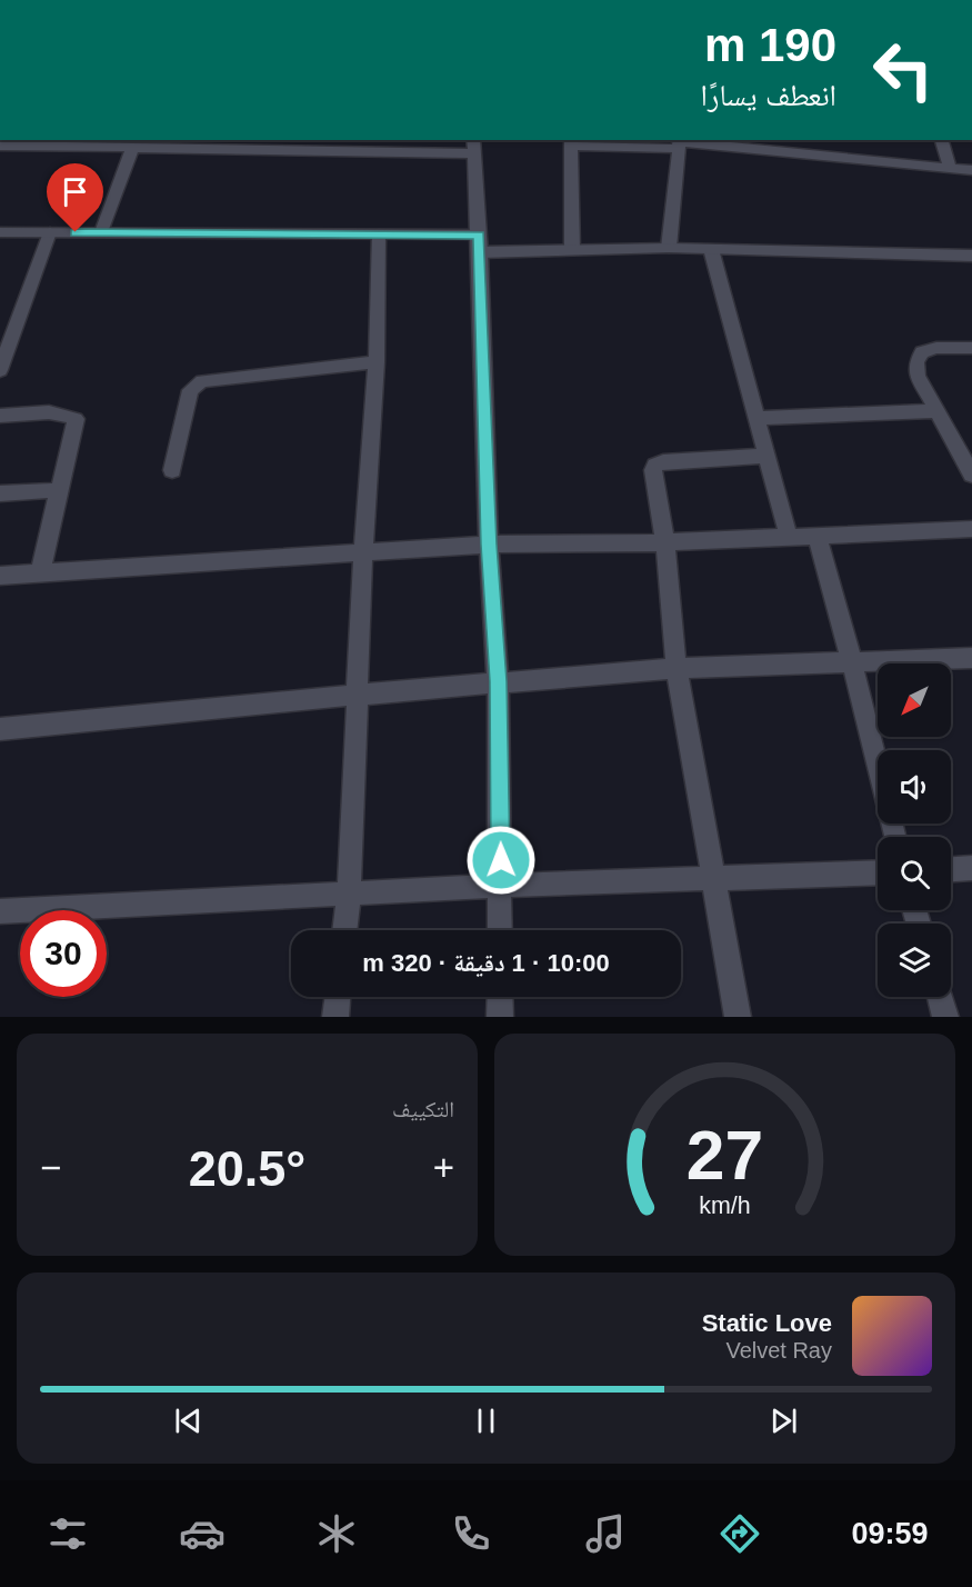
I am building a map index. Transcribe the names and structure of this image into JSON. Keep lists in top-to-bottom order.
{
  "north": "bottom left",
  "page": {
    "turn": ["190 m", "انعطف يسارًا"],
    "limit": "30",
    "trip": "10:00 · 1 دقيقة · 320 m",
    "tile": "التكييف",
    "heat": ["−", "20.5°", "+"],
    "song": ["Static Love", "Velvet Ray"],
    "tabs": "09:59",
    "gauge": ["27", "km/h"]
  }
}
